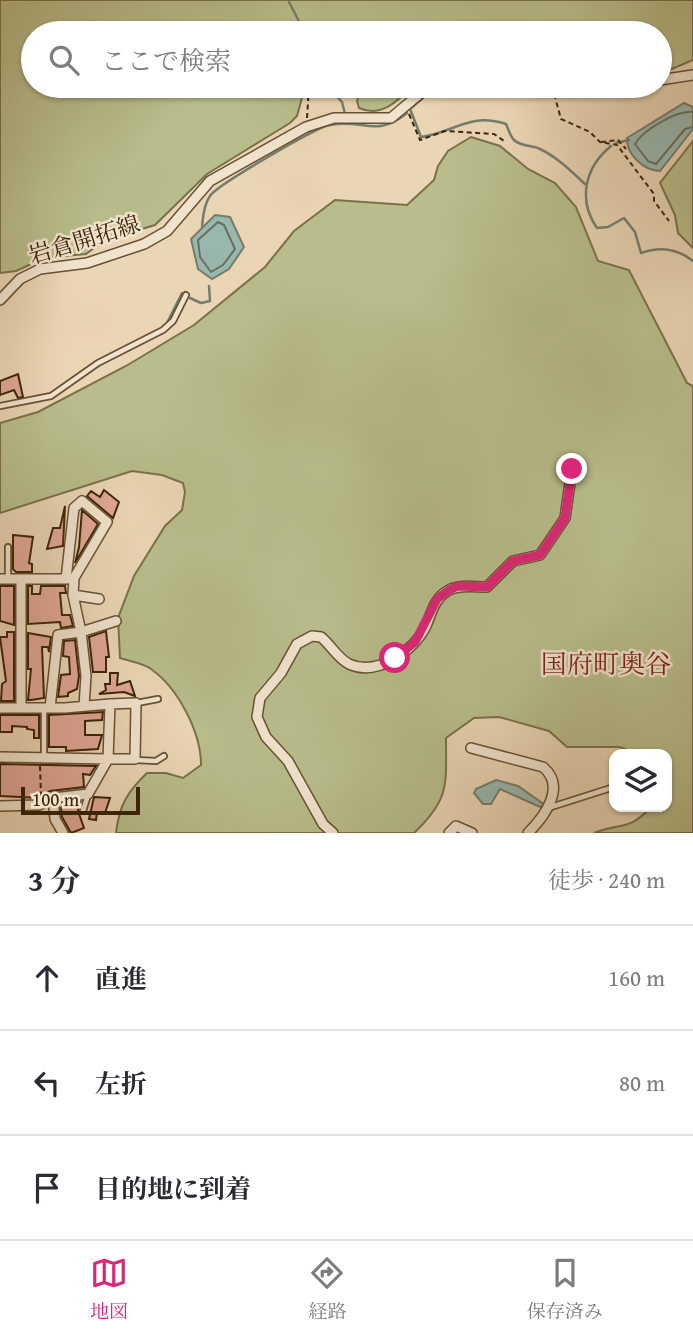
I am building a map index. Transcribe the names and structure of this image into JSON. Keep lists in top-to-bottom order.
{
  "streets": {
    "street": ["岩倉開拓線"]
  },
  "districts": ["国府町奥谷"],
  "scale_bar": "100 m",
  "page": {
    "search": "ここで検索",
    "scale": "100 m",
    "heading": ["3 分", "徒歩 · 240 m"],
    "list": [
      ["直進", "160 m"],
      ["左折", "80 m"],
      "目的地に到着"
    ],
    "nav": ["地図", "経路", "保存済み"]
  }
}
